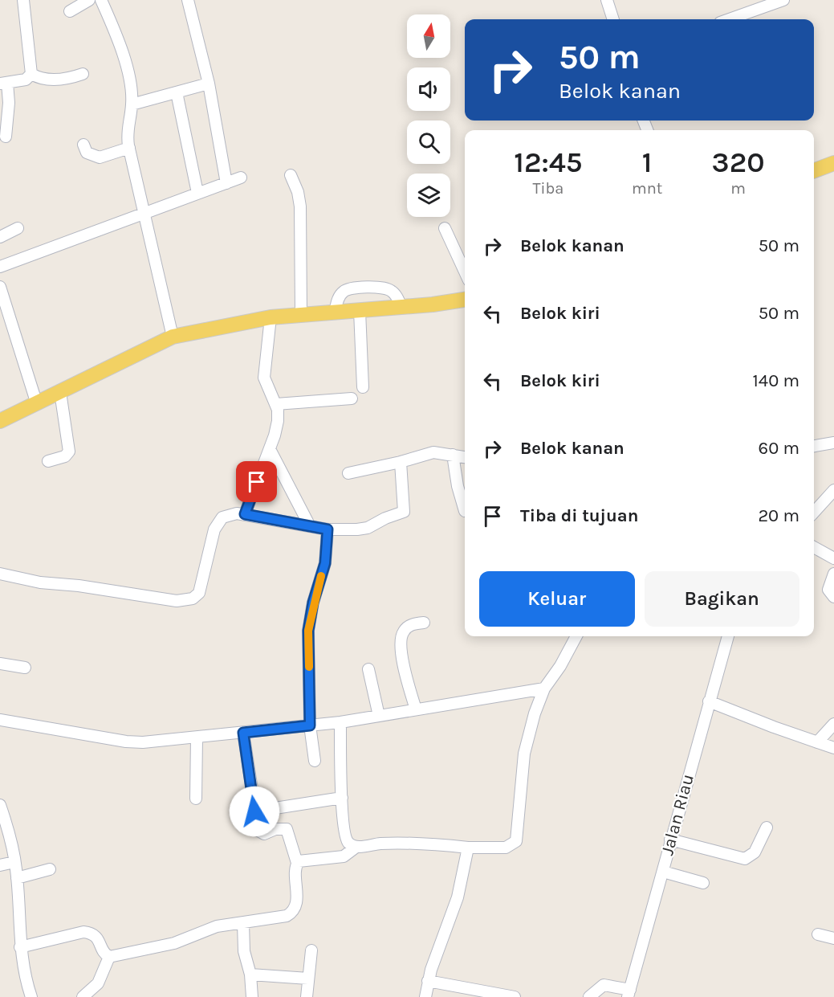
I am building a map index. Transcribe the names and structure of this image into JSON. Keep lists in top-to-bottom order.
{
  "streets": {
    "street": ["Jalan Riau"]
  },
  "north": "top",
  "page": {
    "turn": ["50 m", "Belok kanan"],
    "eta": [
      "12:45",
      "Tiba",
      "1",
      "mnt",
      "320",
      "m"
    ],
    "list": [
      {
        "name": "Belok kanan",
        "value": "50 m"
      },
      {
        "name": "Belok kiri",
        "value": "50 m"
      },
      {
        "name": "Belok kiri",
        "value": "140 m"
      },
      {
        "name": "Belok kanan",
        "value": "60 m"
      },
      {
        "name": "Tiba di tujuan",
        "value": "20 m"
      }
    ],
    "buttons": ["Keluar", "Bagikan"]
  }
}
